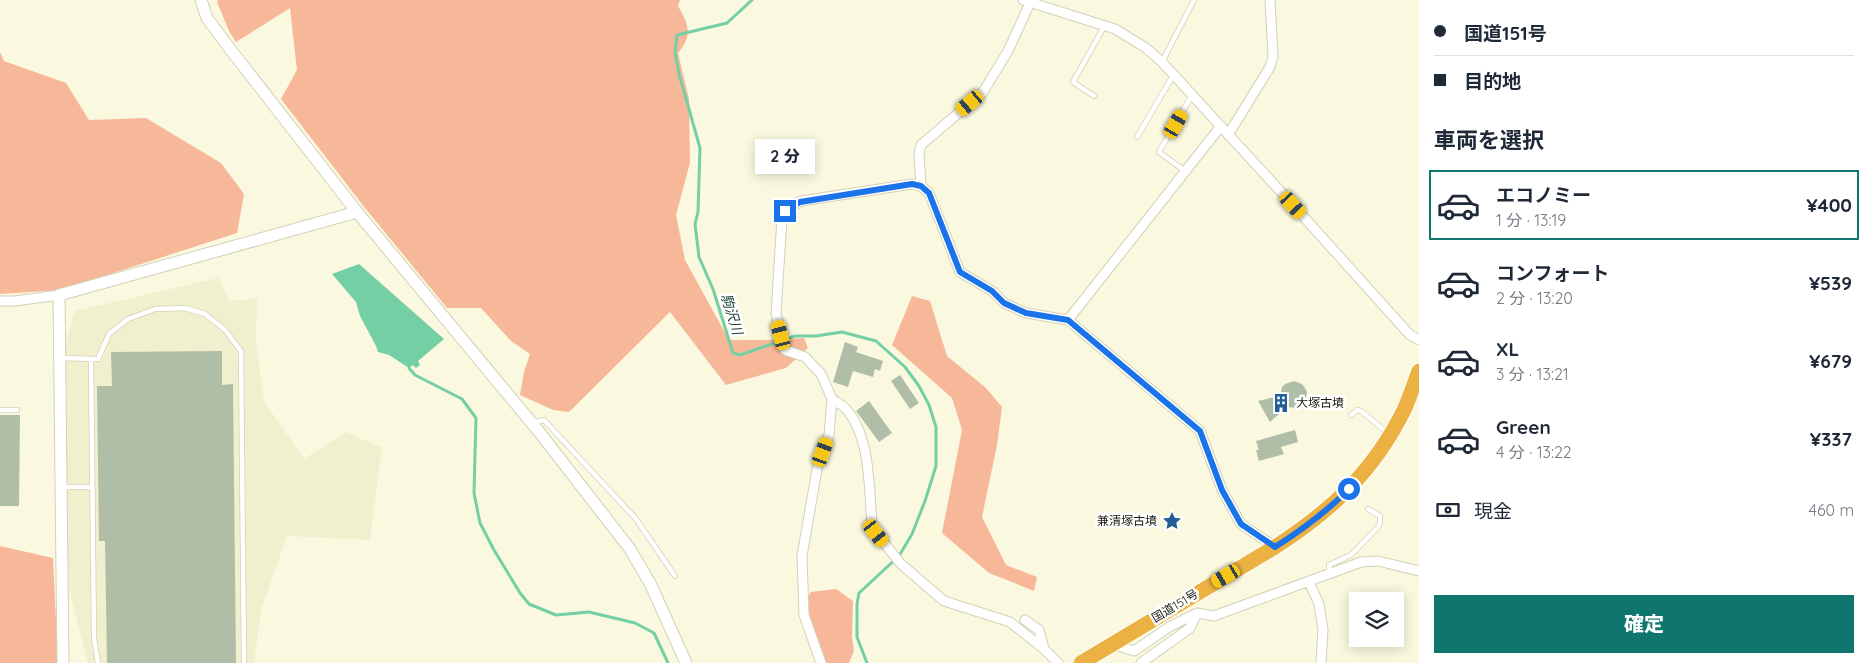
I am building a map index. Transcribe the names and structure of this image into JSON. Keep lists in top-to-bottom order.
{
  "streets": {
    "highway": ["国道151号"]
  },
  "water": ["駒沢川"],
  "places": {
    "building": ["大塚古墳"],
    "place": ["兼清塚古墳"]
  },
  "page": {
    "banner": ["国道151号", "目的地"],
    "heading": "車両を選択",
    "bubble": "2 分",
    "list": [
      {
        "name": "エコノミー",
        "note": "1 分 · 13:19",
        "value": "¥400"
      },
      {
        "name": "コンフォート",
        "note": "2 分 · 13:20",
        "value": "¥539"
      },
      {
        "name": "XL",
        "note": "3 分 · 13:21",
        "value": "¥679"
      },
      {
        "name": "Green",
        "note": "4 分 · 13:22",
        "value": "¥337"
      }
    ],
    "pay": ["現金", "460 m"],
    "buttons": "確定"
  }
}
